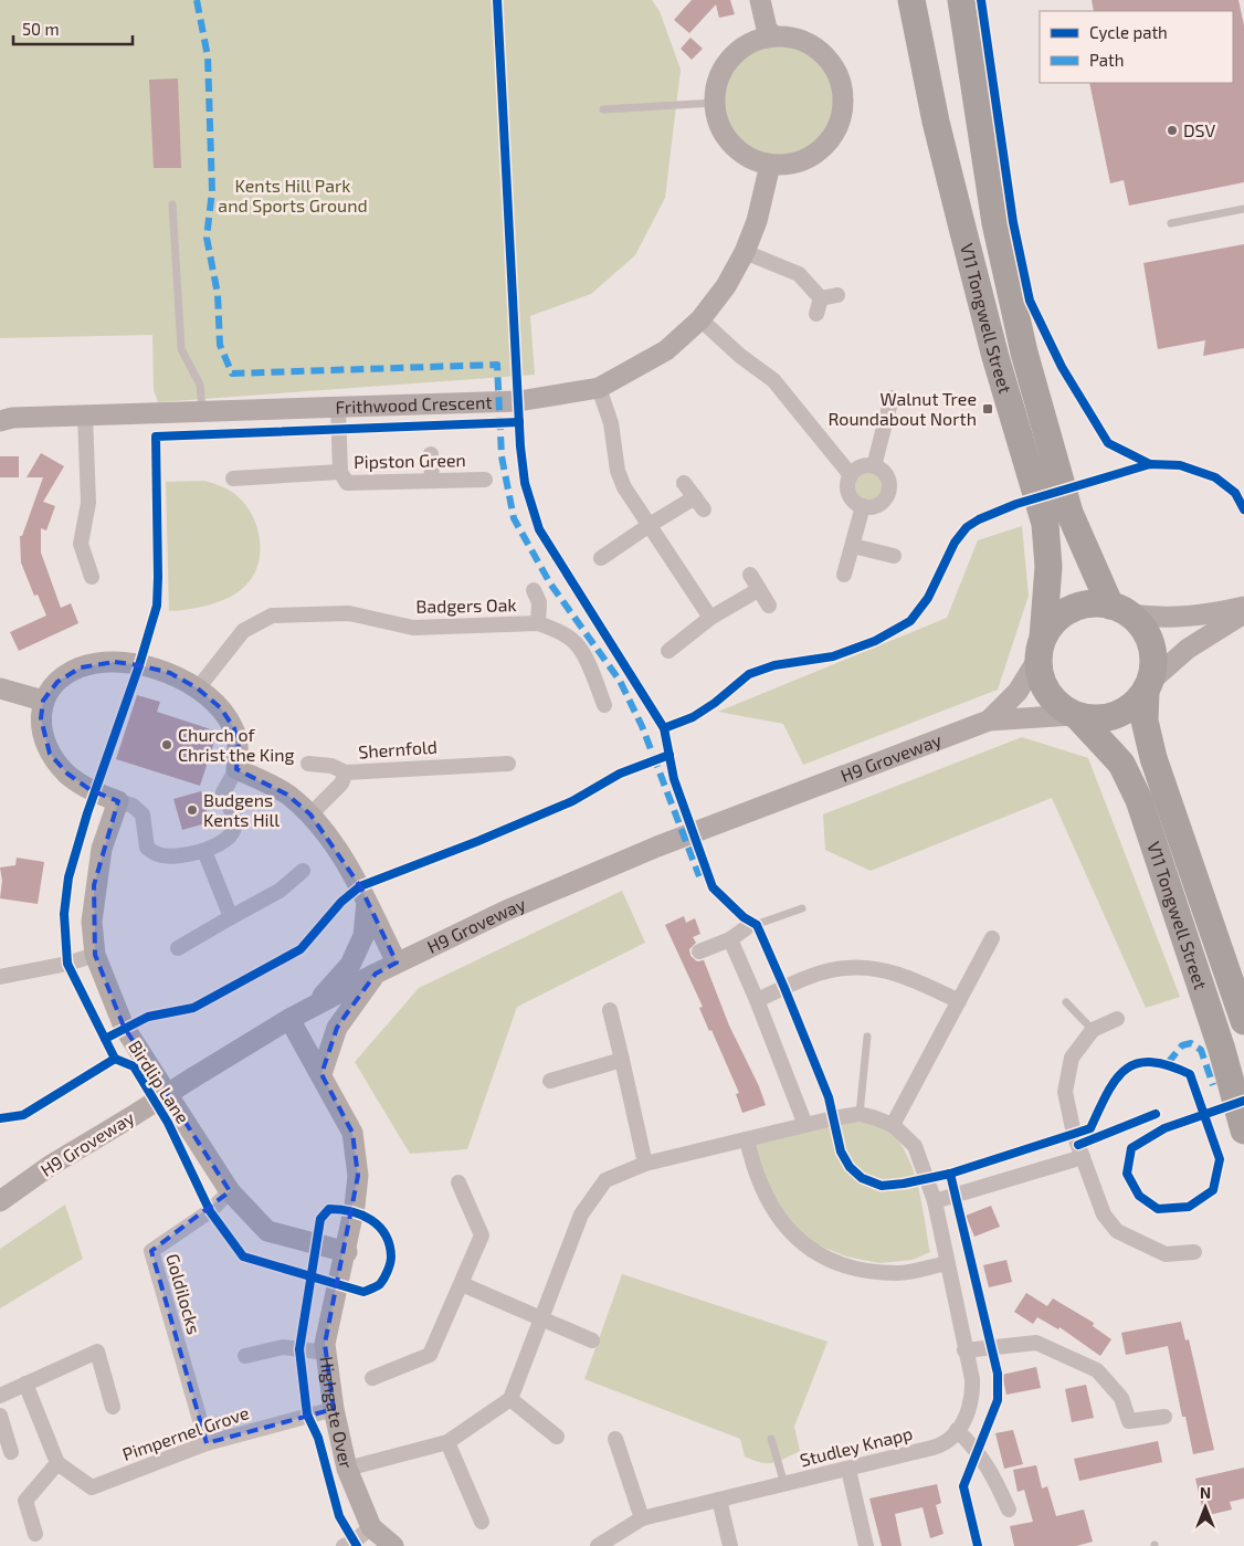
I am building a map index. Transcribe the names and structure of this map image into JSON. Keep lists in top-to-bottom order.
{
  "streets": {
    "highway": ["V11 Tongwell Street"],
    "street": [
      "Frithwood Crescent",
      "Pipston Green",
      "Badgers Oak",
      "Shernfold",
      "H9 Groveway",
      "Birdlip Lane",
      "Goldilocks",
      "Highgate Over",
      "Pimpernel Grove",
      "Studley Knapp"
    ]
  },
  "crossings": [
    ["V11 Tongwell Street", "H9 Groveway"],
    ["Frithwood Crescent", "Pipston Green"],
    ["H9 Groveway", "Highgate Over"],
    ["Birdlip Lane", "Goldilocks"],
    ["Birdlip Lane", "Highgate Over"],
    ["Goldilocks", "Pimpernel Grove"],
    ["Highgate Over", "Pimpernel Grove"]
  ],
  "parks": ["Kents Hill Park and Sports Ground"],
  "places": {
    "other": ["DSV", "Church of Christ the King", "Budgens Kents Hill"],
    "transit": ["Walnut Tree Roundabout North"]
  },
  "legend": ["Cycle path", "Path"],
  "scale_bar": "50 m",
  "north": "top"
}
